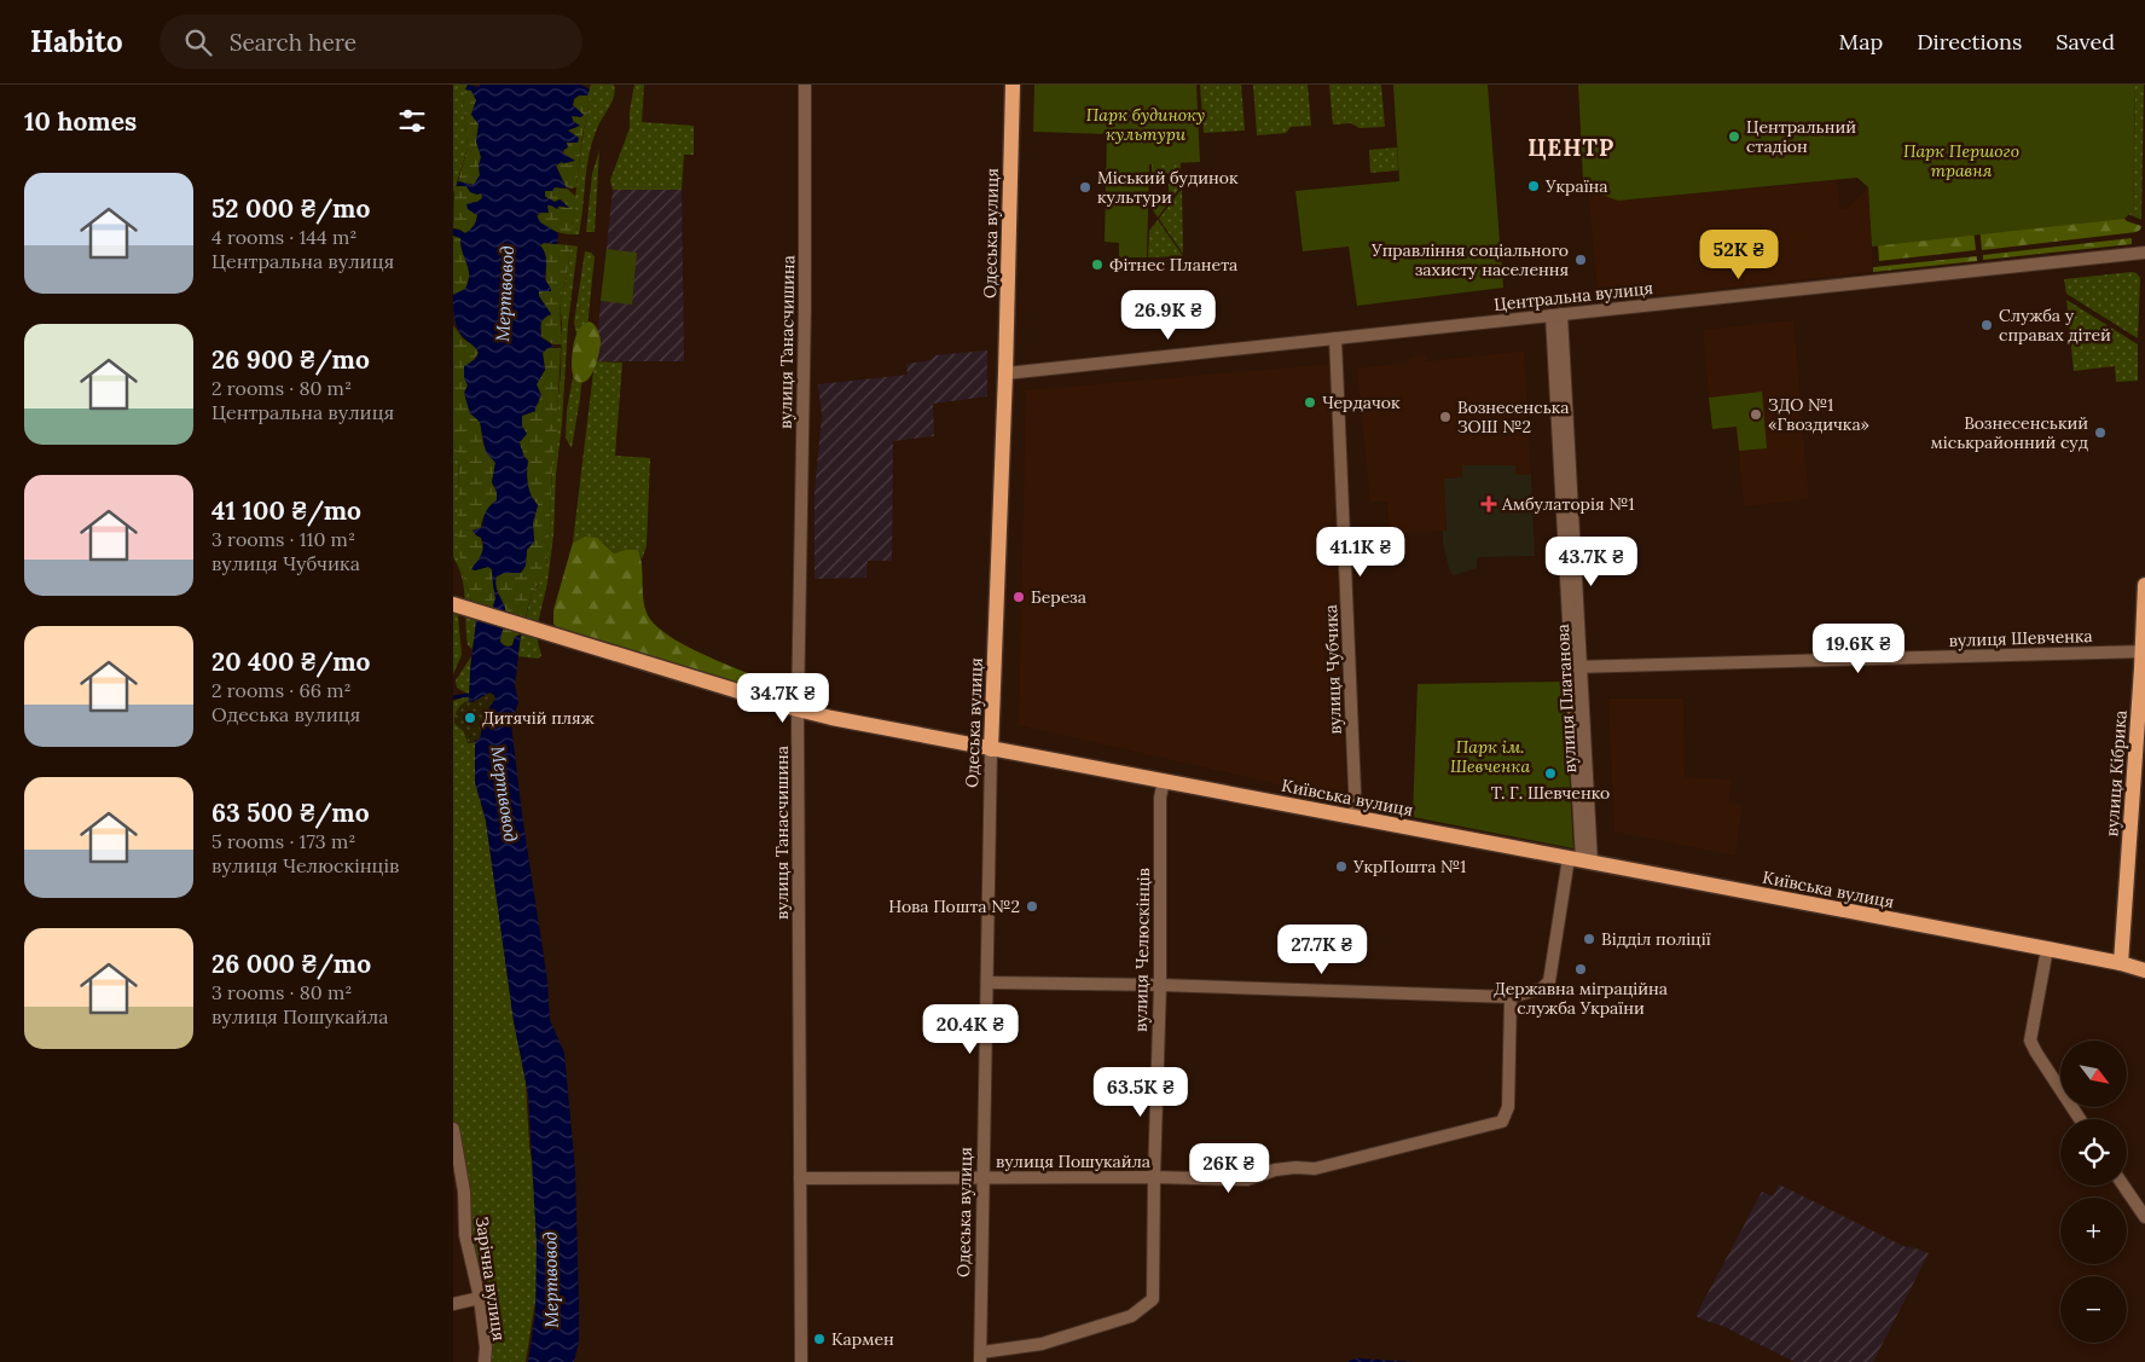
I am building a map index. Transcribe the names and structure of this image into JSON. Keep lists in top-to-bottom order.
{
  "streets": {
    "main road": ["Одеська вулиця", "вулиця Кібрика", "Київська вулиця"],
    "street": [
      "Центральна вулиця",
      "вулиця Танасчишина",
      "вулиця Шевченка",
      "вулиця Чубчика",
      "вулиця Платанова",
      "вулиця Челюскінців",
      "вулиця Пошукайла",
      "Зарічна вулиця"
    ]
  },
  "crossings": [
    ["Одеська вулиця", "Центральна вулиця"],
    ["Одеська вулиця", "Київська вулиця"],
    ["Одеська вулиця", "вулиця Челюскінців"],
    ["Одеська вулиця", "вулиця Пошукайла"],
    ["Центральна вулиця", "вулиця Чубчика"],
    ["Центральна вулиця", "вулиця Платанова"],
    ["вулиця Танасчишина", "Київська вулиця"],
    ["вулиця Танасчишина", "вулиця Пошукайла"],
    ["вулиця Шевченка", "вулиця Платанова"],
    ["вулиця Шевченка", "вулиця Кібрика"],
    ["вулиця Чубчика", "Київська вулиця"],
    ["вулиця Платанова", "Київська вулиця"],
    ["вулиця Платанова", "вулиця Пошукайла"],
    ["вулиця Кібрика", "Київська вулиця"],
    ["Київська вулиця", "вулиця Челюскінців"],
    ["вулиця Челюскінців", "вулиця Пошукайла"]
  ],
  "districts": ["ЦЕНТР"],
  "water": ["Мертвовод"],
  "parks": ["Парк будиноку культури", "Парк Першого травня", "Парк ім. Шевченка"],
  "places": {
    "other": [
      "Центральний стадіон",
      "Україна",
      "Міський будинок культури",
      "Управління соціального захисту населення",
      "Фітнес Планета",
      "Служба у справах дітей",
      "Чердачок",
      "ЗДО №1 «Гвоздичка»",
      "Вознесенська ЗОШ №2",
      "Вознесенський міськрайонний суд",
      "Береза",
      "Дитячій пляж",
      "Т. Г. Шевченко",
      "УкрПошта №1",
      "Нова Пошта №2",
      "Відділ поліції",
      "Державна міграційна служба України",
      "Кармен"
    ],
    "health": ["Амбулаторія №1"]
  },
  "north": "bottom right",
  "page": {
    "header": "Habito",
    "search": "Search here",
    "nav": ["Map", "Directions", "Saved"],
    "heading": "10 homes",
    "list": [
      {
        "name": "52 000 ₴/mo",
        "note": "4 rooms · 144 m² · Центральна вулиця"
      },
      {
        "name": "26 900 ₴/mo",
        "note": "2 rooms · 80 m² · Центральна вулиця"
      },
      {
        "name": "41 100 ₴/mo",
        "note": "3 rooms · 110 m² · вулиця Чубчика"
      },
      {
        "name": "20 400 ₴/mo",
        "note": "2 rooms · 66 m² · Одеська вулиця"
      },
      {
        "name": "63 500 ₴/mo",
        "note": "5 rooms · 173 m² · вулиця Челюскінців"
      },
      {
        "name": "26 000 ₴/mo",
        "note": "3 rooms · 80 m² · вулиця Пошукайла"
      }
    ],
    "price": [
      "52K ₴",
      "26.9K ₴",
      "41.1K ₴",
      "43.7K ₴",
      "19.6K ₴",
      "34.7K ₴",
      "27.7K ₴",
      "20.4K ₴",
      "63.5K ₴",
      "26K ₴"
    ],
    "map_buttons": ["+", "−"]
  }
}
